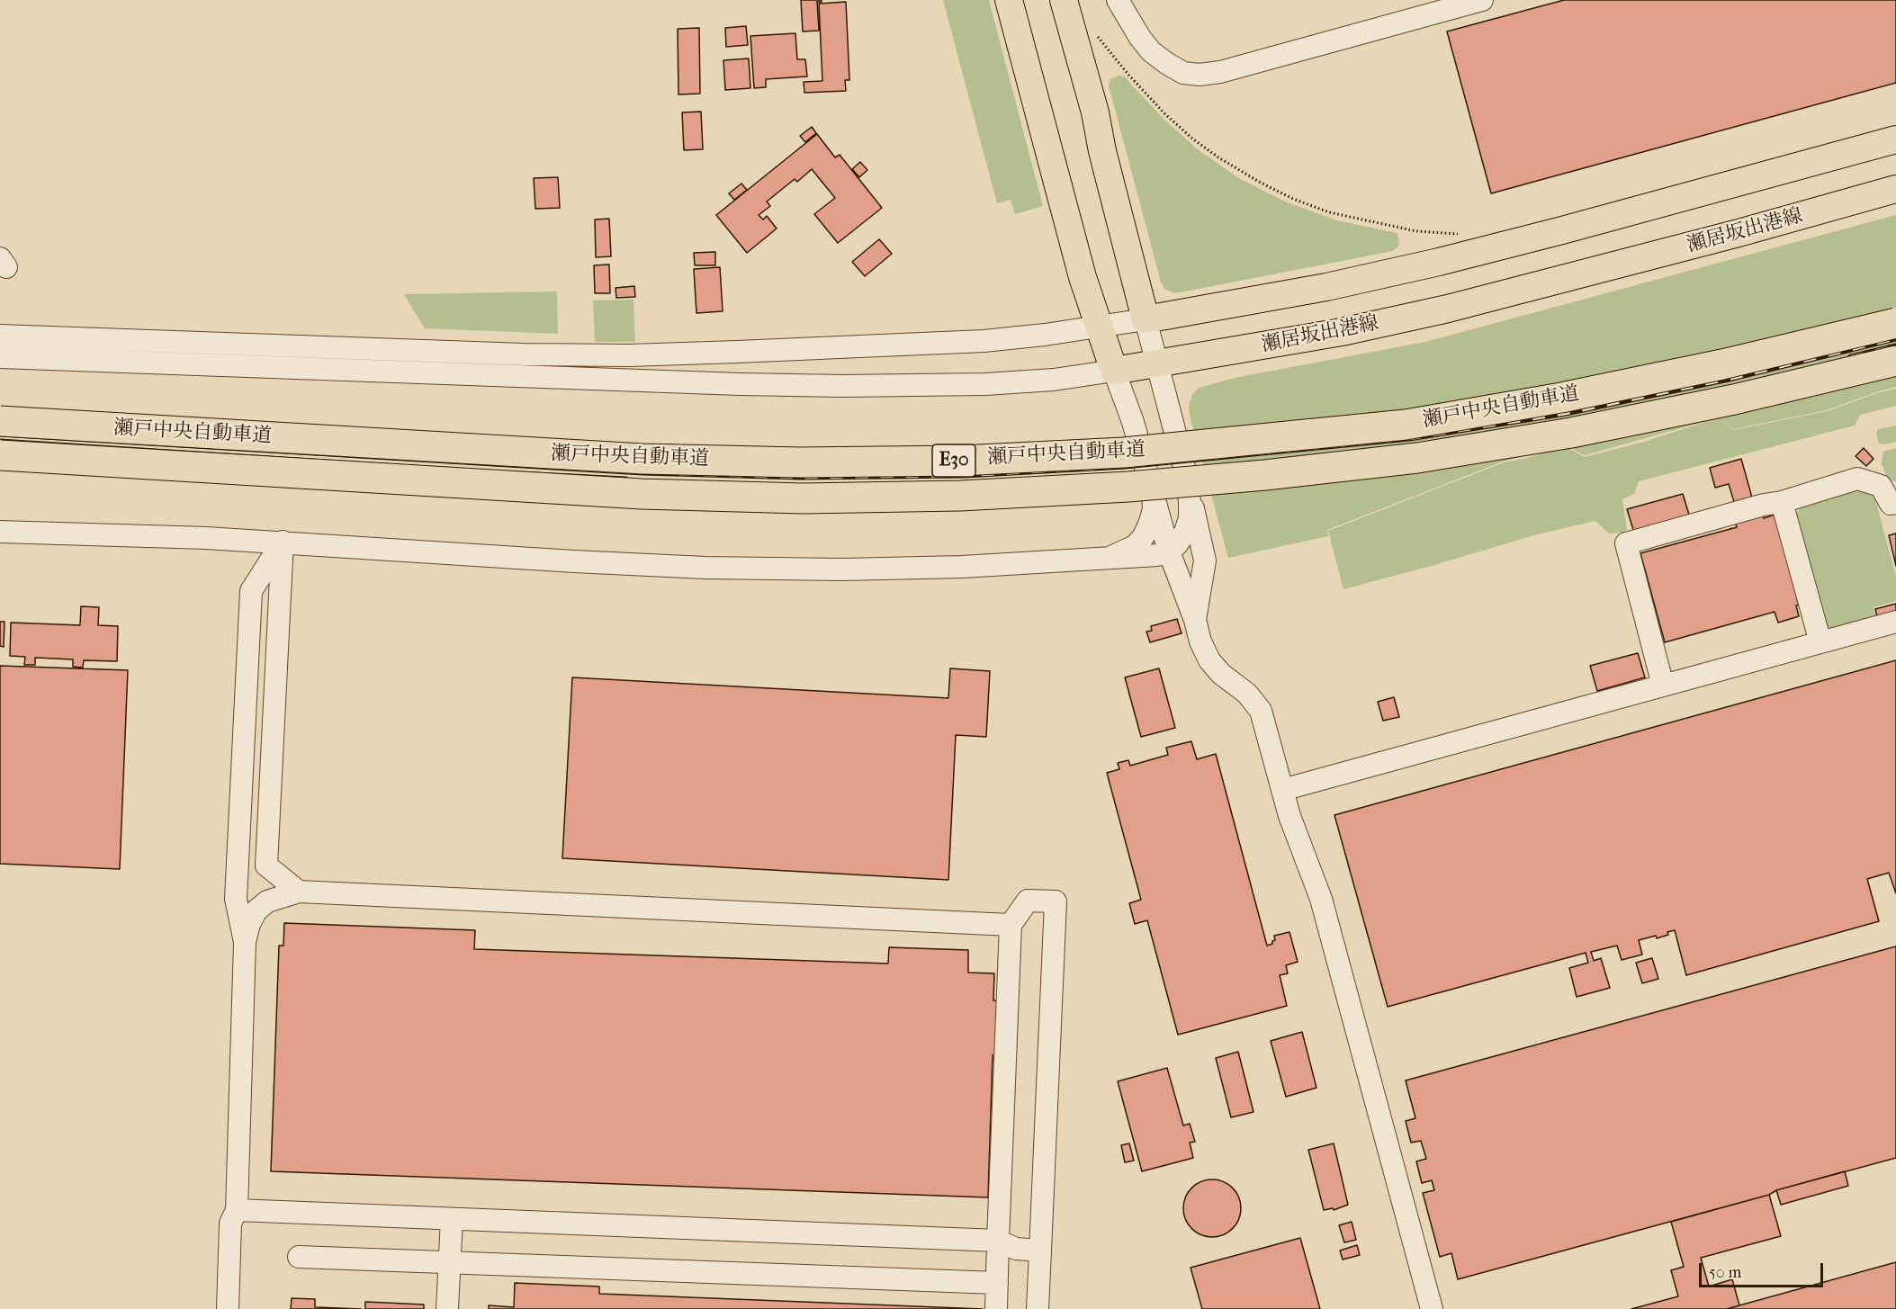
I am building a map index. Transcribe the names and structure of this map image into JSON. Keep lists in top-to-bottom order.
{
  "streets": {
    "highway": ["瀬戸中央自動車道", "E30"],
    "main road": ["瀬居坂出港線"]
  },
  "scale_bar": "50 m"
}
